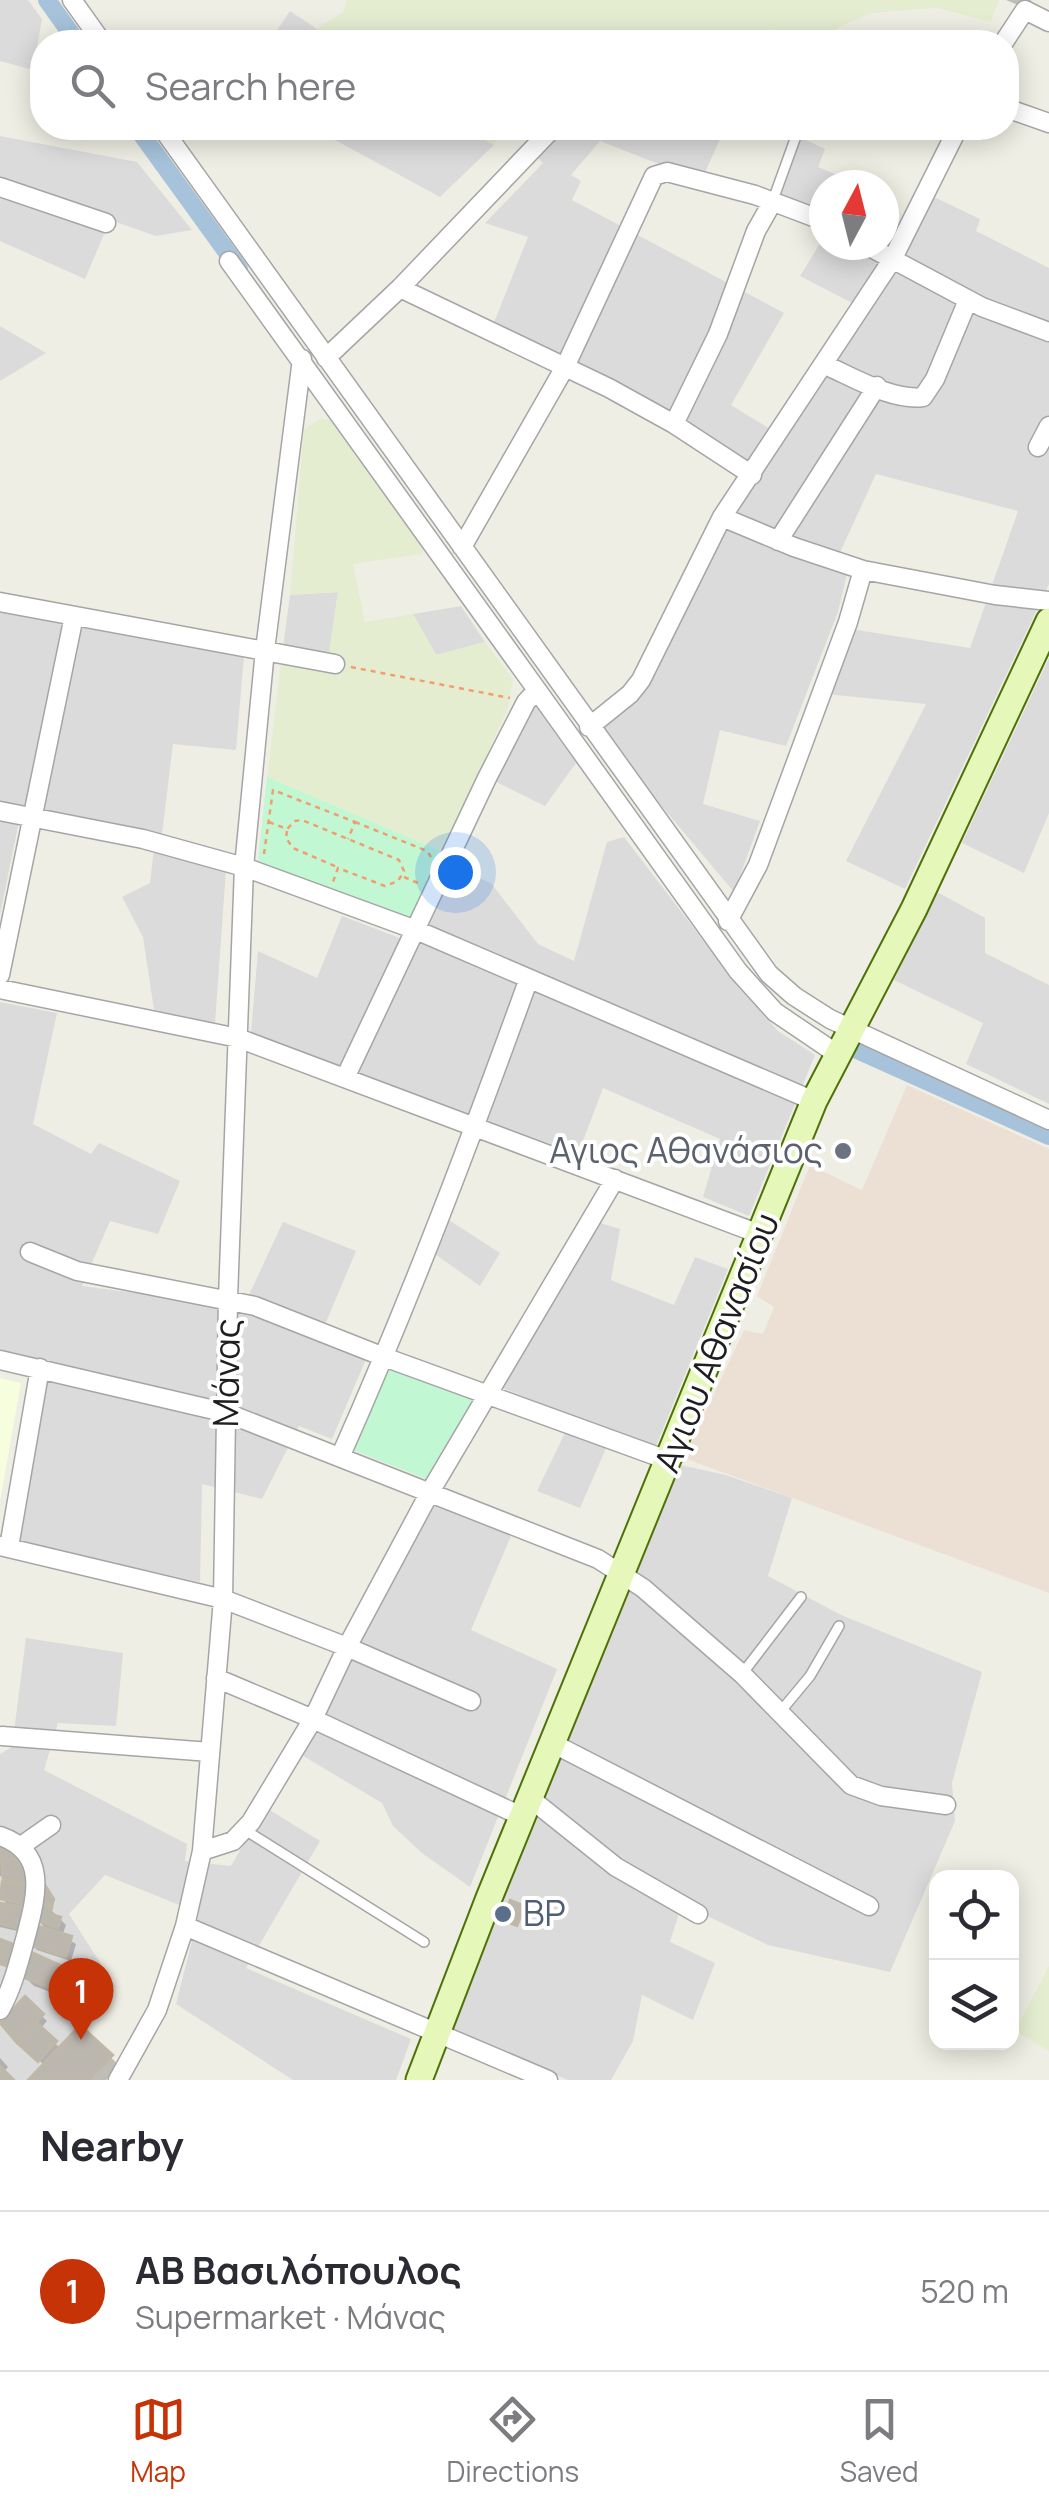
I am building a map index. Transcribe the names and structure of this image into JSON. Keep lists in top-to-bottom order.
{
  "streets": {
    "main road": ["Αγιου Αθανασίου"],
    "street": ["Μάνας"]
  },
  "places": ["Αγιος Αθανάσιος", "BP"],
  "north": "top",
  "page": {
    "search": "Search here",
    "pins": "1",
    "heading": "Nearby",
    "list": [
      {
        "mark": "1",
        "name": "ΑΒ Βασιλόπουλος",
        "note": "Supermarket · Μάνας",
        "value": "520 m"
      }
    ],
    "nav": ["Map", "Directions", "Saved"]
  }
}
